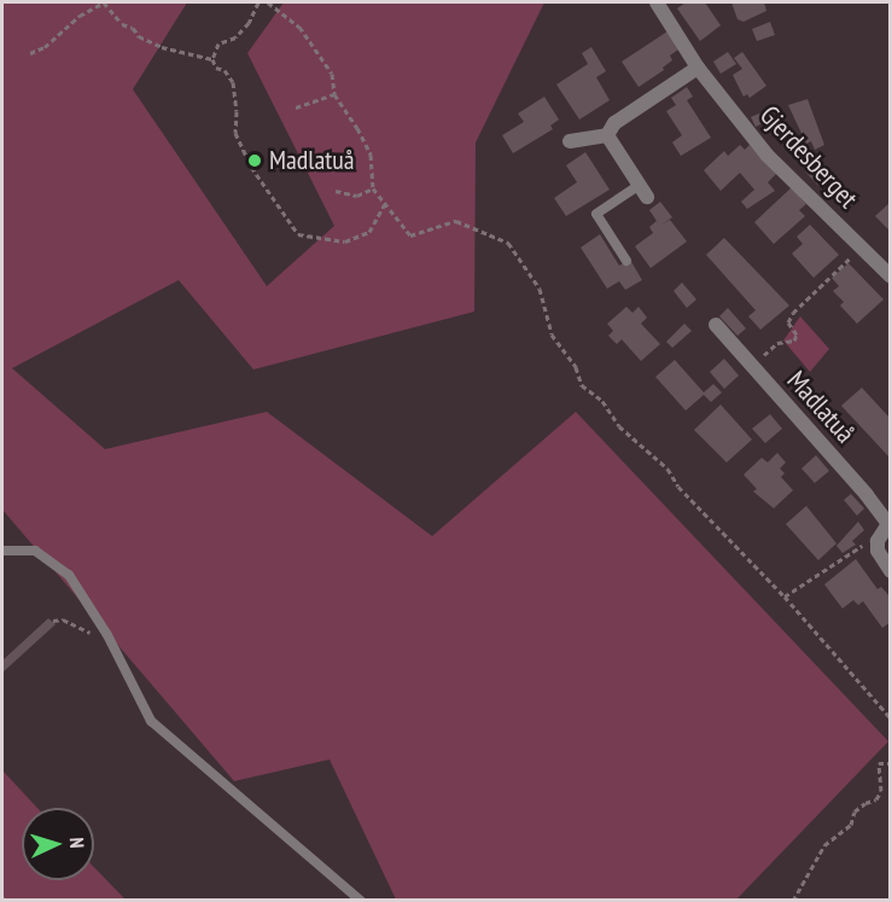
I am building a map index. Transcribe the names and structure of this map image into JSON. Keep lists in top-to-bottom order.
{
  "streets": {
    "street": ["Gjerdesberget", "Madlatuå"]
  },
  "places": ["Madlatuå"],
  "north": "right"
}
